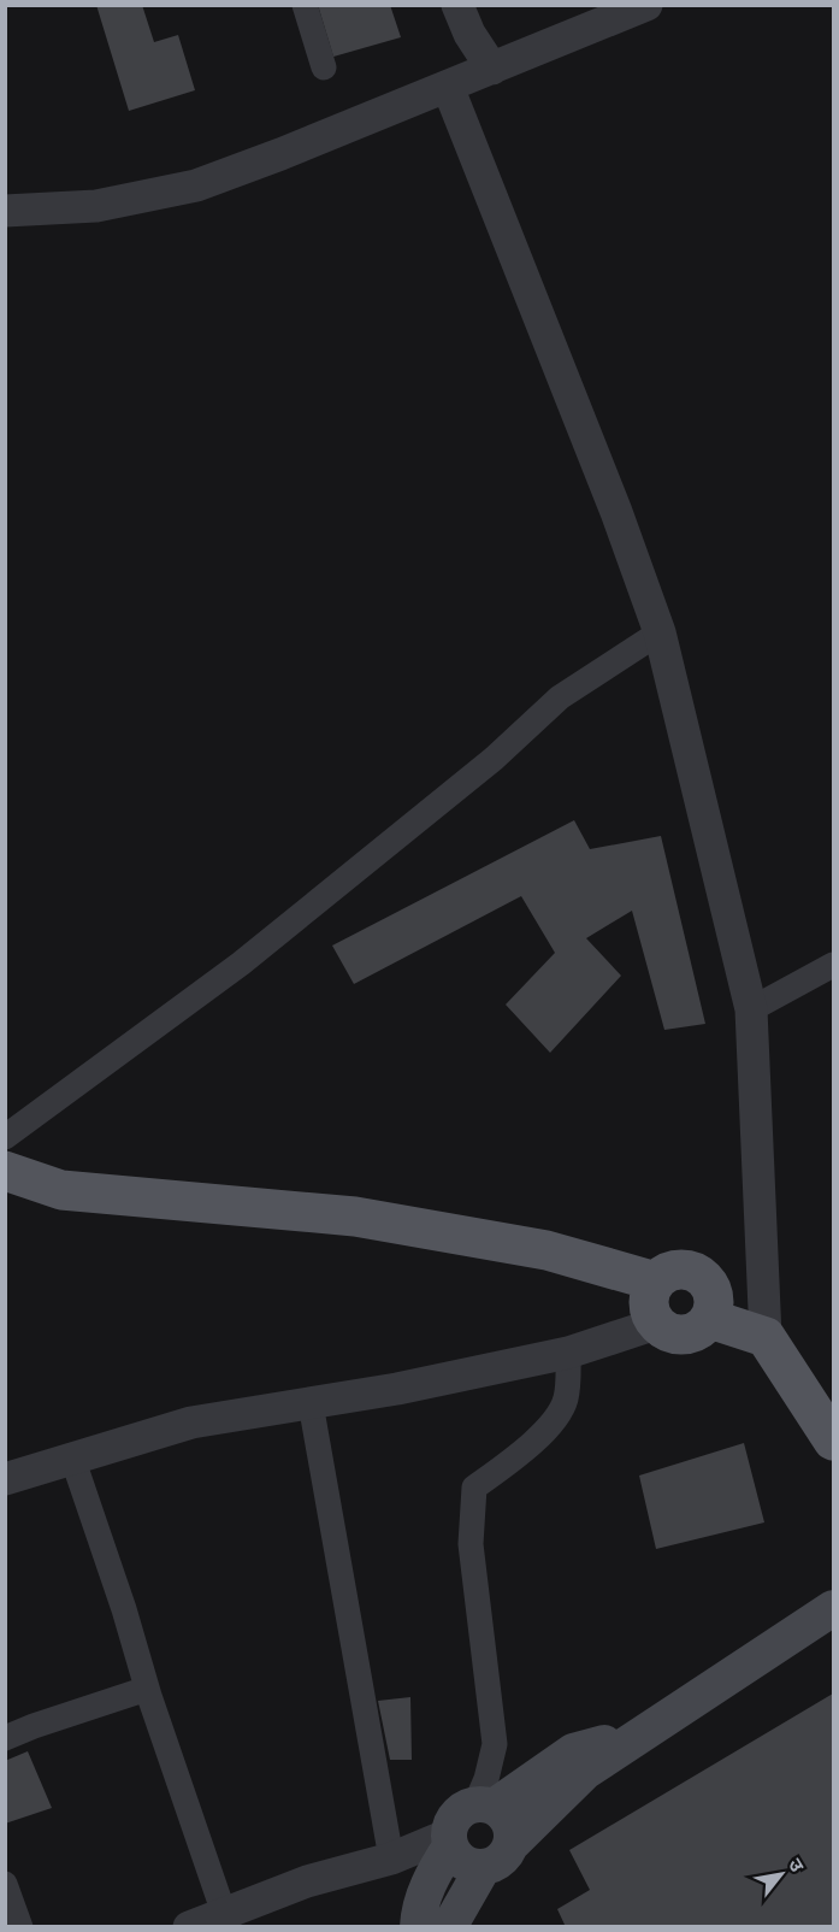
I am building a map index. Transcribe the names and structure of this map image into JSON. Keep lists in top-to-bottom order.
{
  "north": "top right"
}
